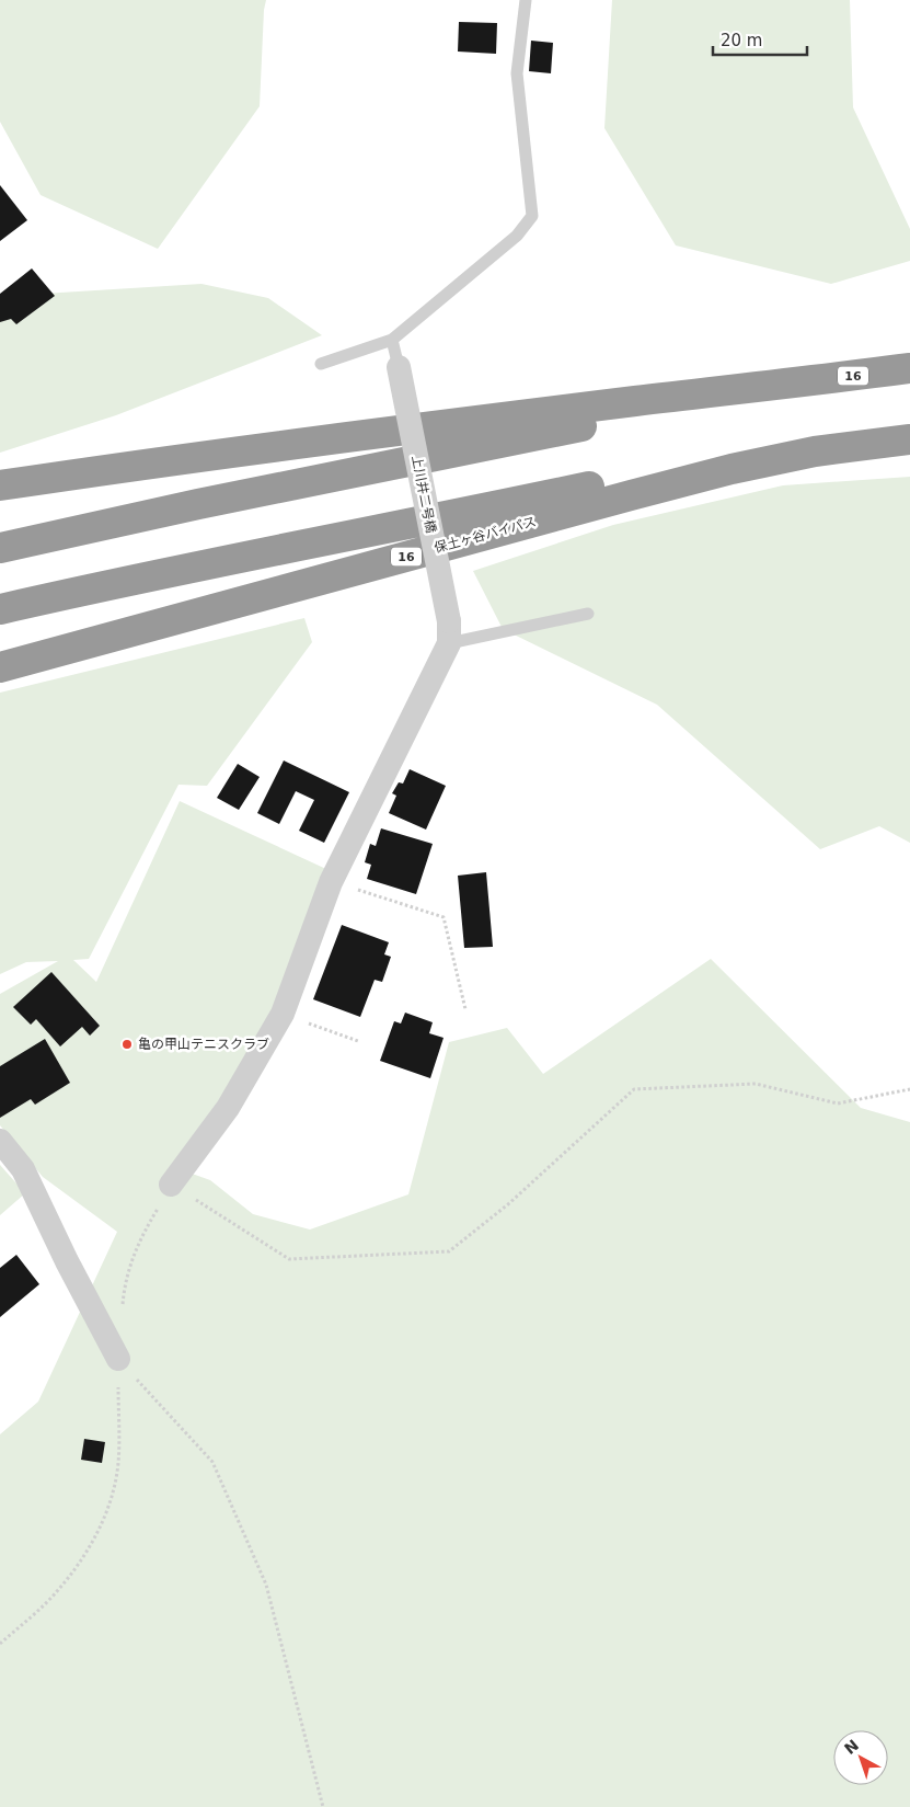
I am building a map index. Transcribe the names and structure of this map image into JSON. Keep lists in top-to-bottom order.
{
  "streets": {
    "highway": ["16", "保土ヶ谷バイパス"],
    "street": ["上川井二号橋"]
  },
  "crossings": [
    ["16", "保土ヶ谷バイパス"]
  ],
  "places": ["亀の甲山テニスクラブ"],
  "scale_bar": "20 m",
  "north": "top left"
}
